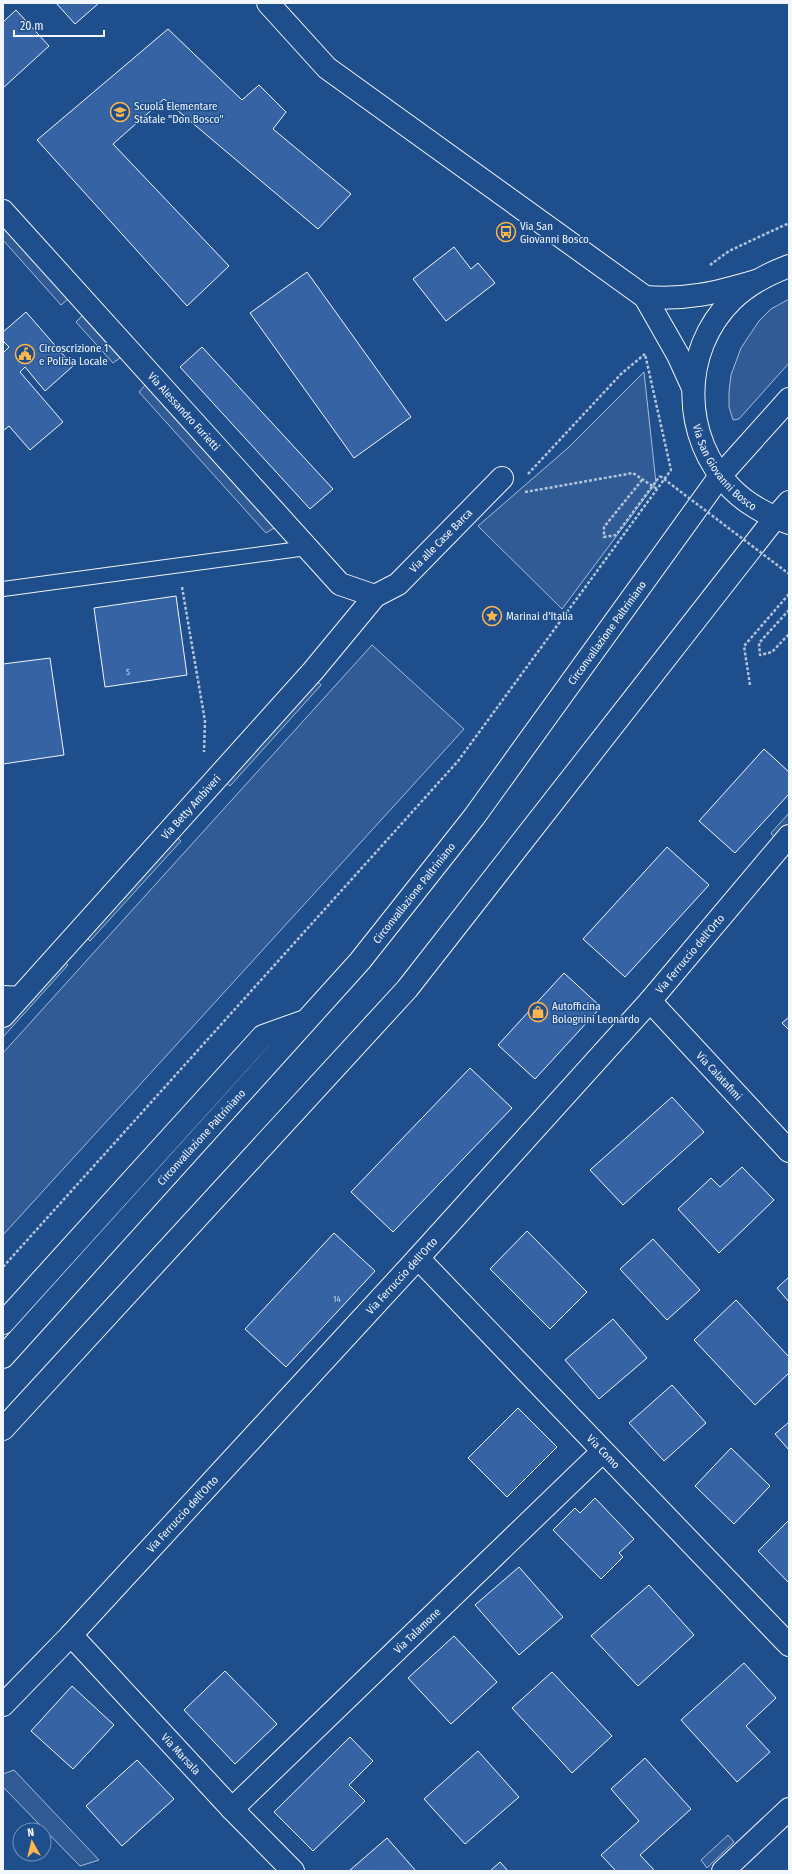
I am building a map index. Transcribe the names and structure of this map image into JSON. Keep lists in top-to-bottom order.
{
  "streets": {
    "main road": [
      "Via Alessandro Furietti",
      "Via San Giovanni Bosco",
      "Via alle Case Barca",
      "Circonvallazione Paltriniano",
      "Via Betty Ambiveri",
      "Via Ferruccio dell'Orto",
      "Via Calatafimi",
      "Via Como",
      "Via Talamone",
      "Via Marsala"
    ]
  },
  "crossings": [
    ["Via Alessandro Furietti", "Via alle Case Barca"],
    ["Via Alessandro Furietti", "Via Betty Ambiveri"],
    ["Via San Giovanni Bosco", "Circonvallazione Paltriniano"],
    ["Via alle Case Barca", "Via Betty Ambiveri"],
    ["Via Ferruccio dell'Orto", "Via Calatafimi"],
    ["Via Ferruccio dell'Orto", "Via Como"],
    ["Via Ferruccio dell'Orto", "Via Marsala"],
    ["Via Como", "Via Talamone"],
    ["Via Talamone", "Via Marsala"]
  ],
  "places": {
    "school or university": ["Scuola Elementare Statale \"Don Bosco\""],
    "bus stop": ["Via San Giovanni Bosco"],
    "public building": ["Circoscrizione 1 e Polizia Locale"],
    "place": ["Marinai d'Italia"],
    "shop": ["Autofficina Bolognini Leonardo"]
  },
  "house_numbers": ["5", "14"],
  "scale_bar": "20 m",
  "north": "top"
}
